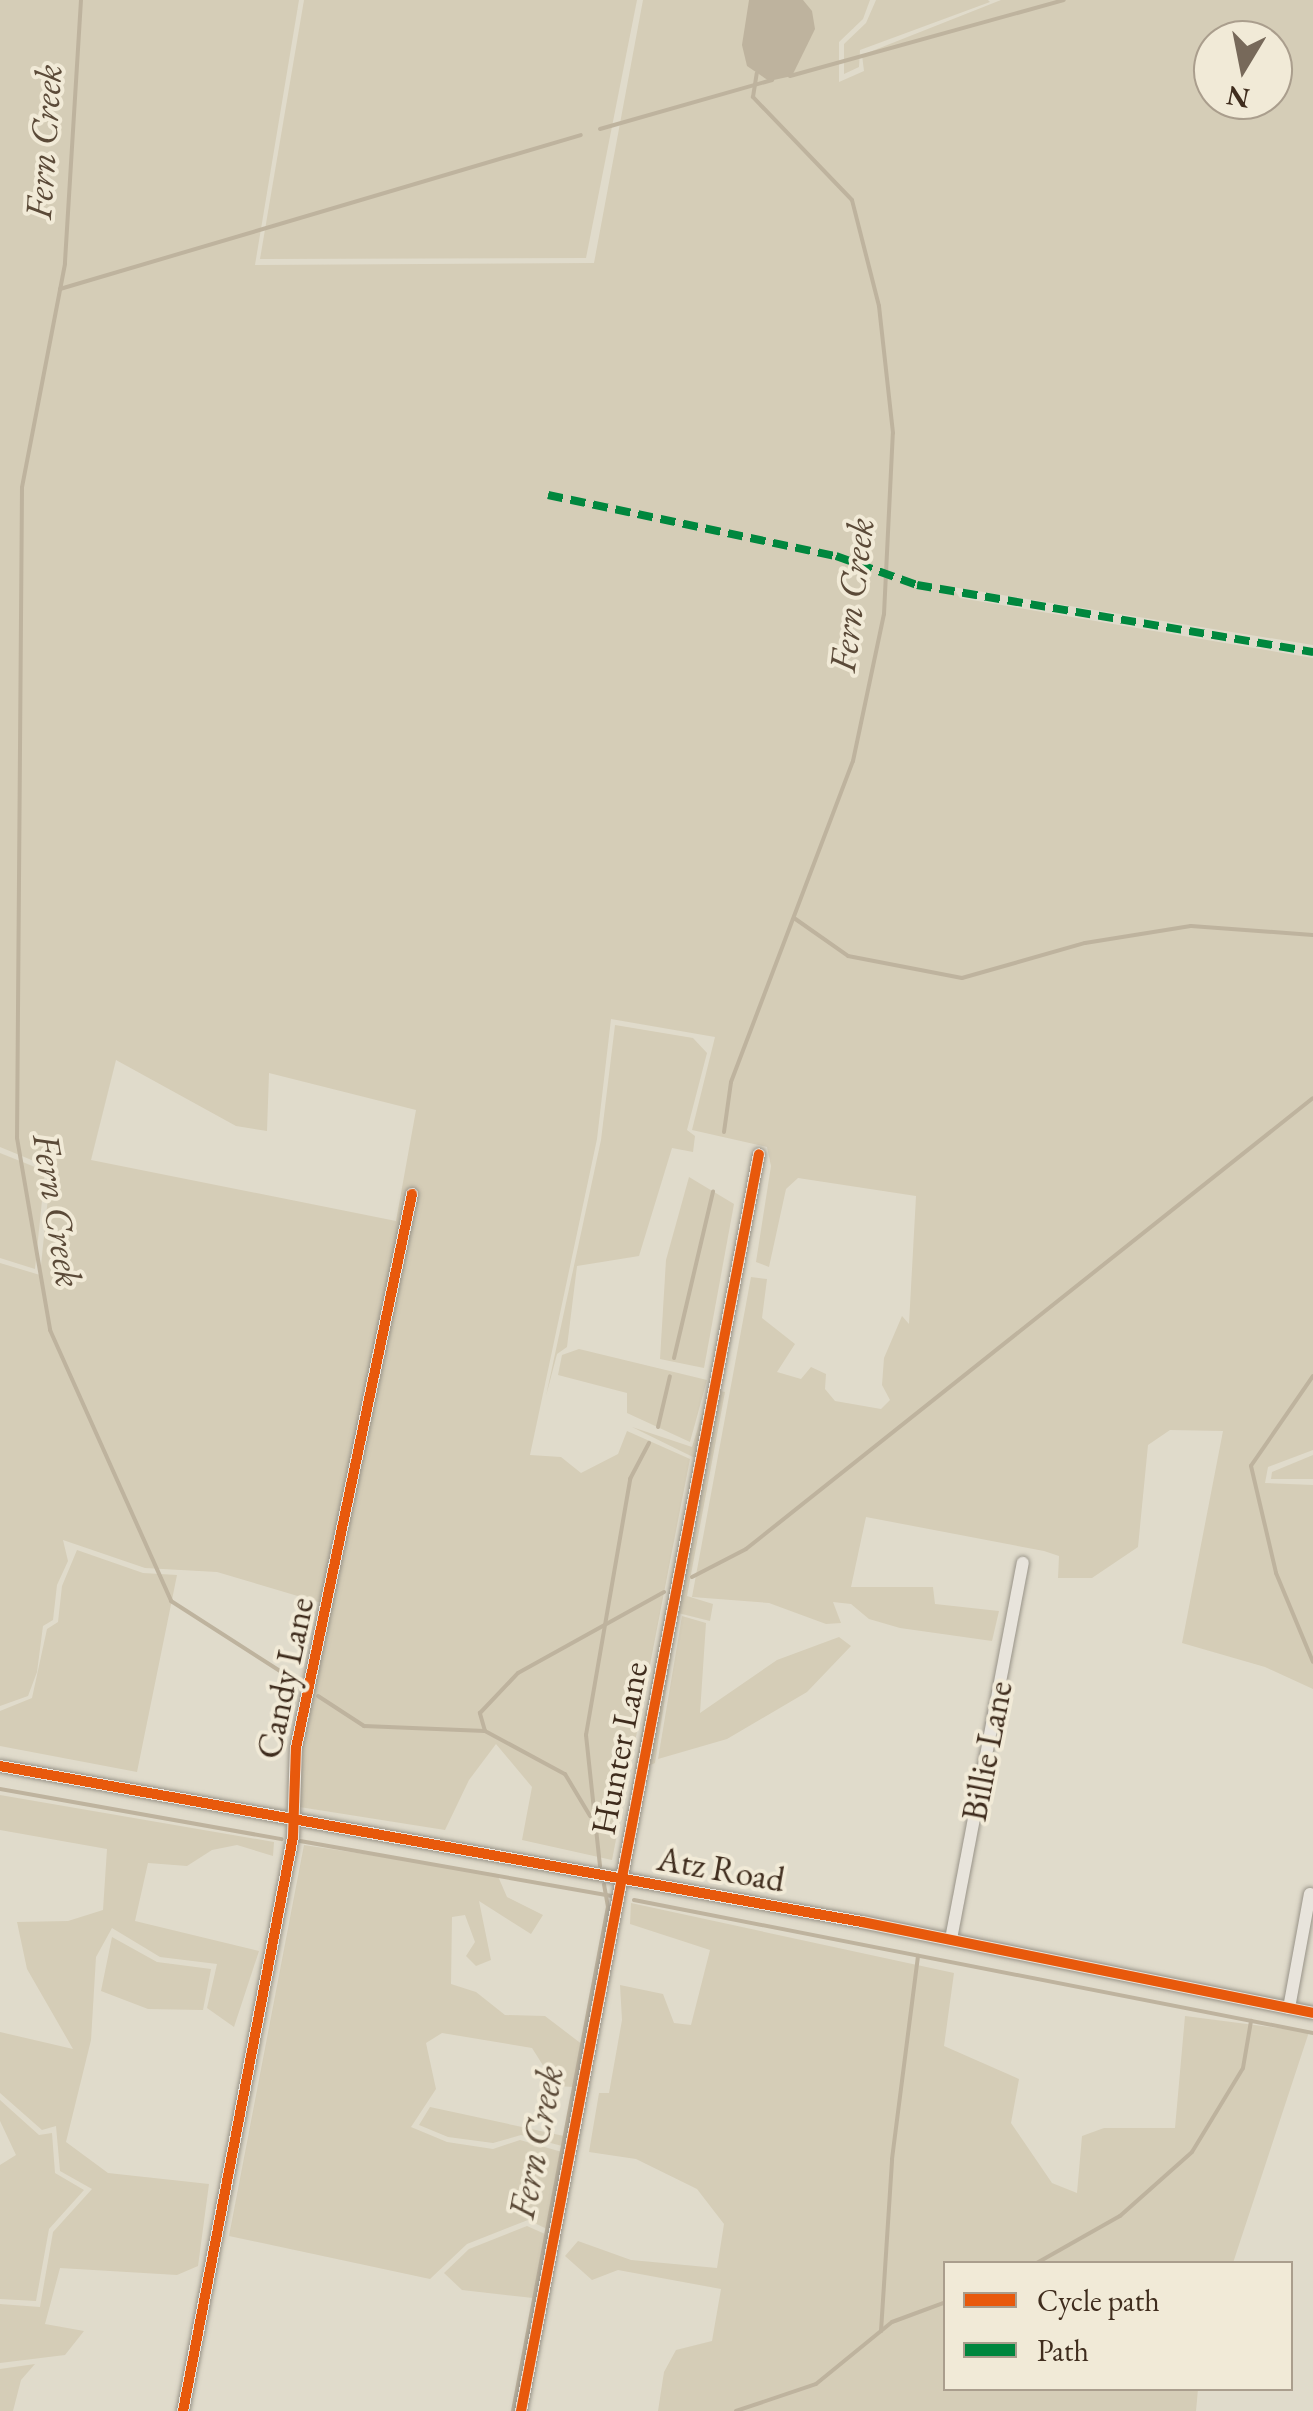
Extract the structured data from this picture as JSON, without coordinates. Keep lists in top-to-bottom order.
{
  "streets": {
    "street": [
      "Candy Lane",
      "Hunter Lane",
      "Billie Lane",
      "Atz Road"
    ]
  },
  "crossings": [
    ["Candy Lane", "Atz Road"],
    ["Hunter Lane", "Atz Road"],
    ["Billie Lane", "Atz Road"]
  ],
  "water": ["Fern Creek"],
  "legend": ["Cycle path", "Path"],
  "north": "bottom"
}
